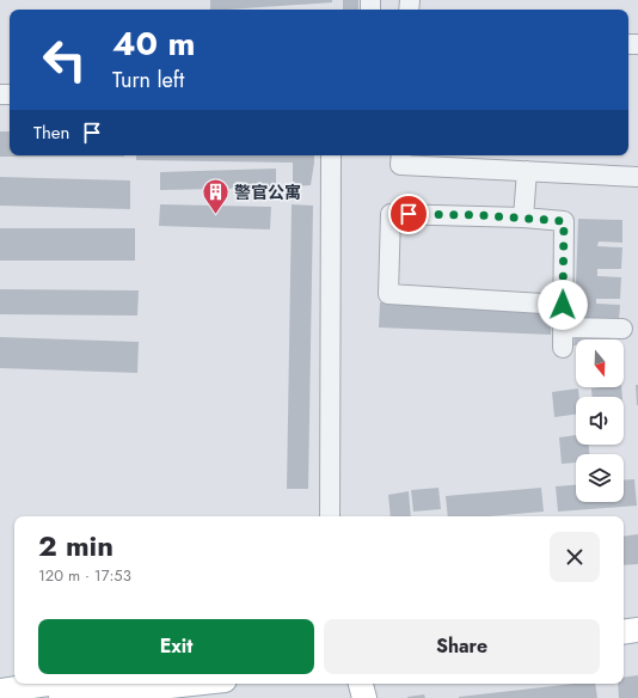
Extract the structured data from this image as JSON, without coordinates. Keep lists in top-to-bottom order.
{
  "places": {
    "building": ["警官公寓"]
  },
  "north": "bottom",
  "page": {
    "turn": ["40 m", "Turn left"],
    "then": "Then",
    "heading": ["2 min", "120 m · 17:53"],
    "buttons": ["Exit", "Share"]
  }
}
